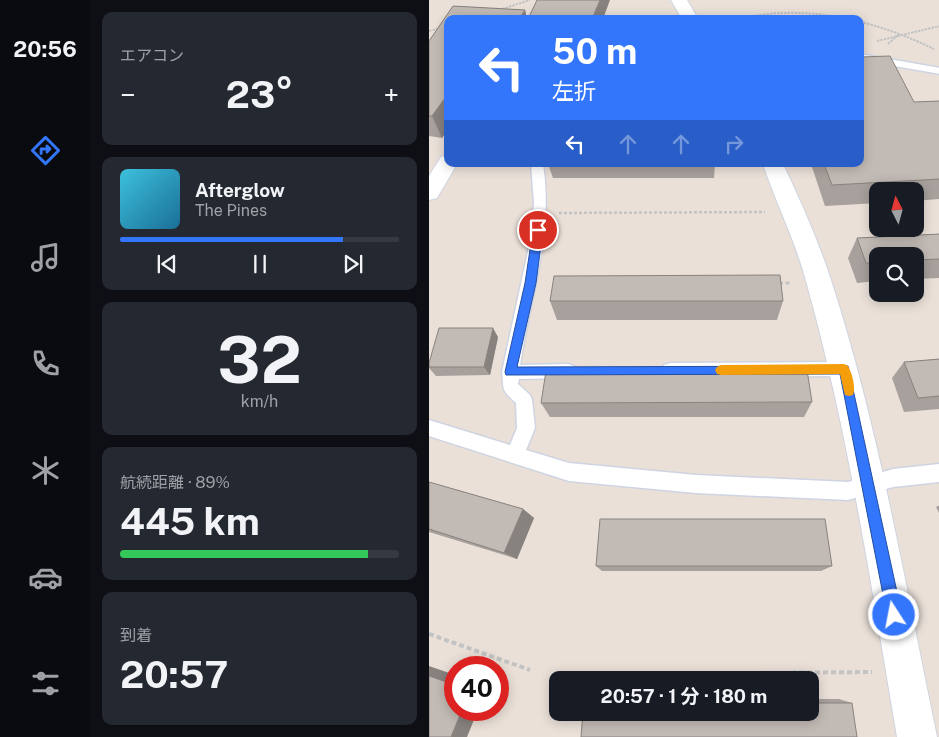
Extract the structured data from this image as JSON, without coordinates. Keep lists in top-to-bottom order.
{
  "north": "top",
  "page": {
    "tabs": "20:56",
    "tile": [
      "エアコン",
      ["32", "km/h"],
      ["航続距離 · 89%", "445 km"],
      ["到着", "20:57"]
    ],
    "turn": ["50 m", "左折"],
    "heat": ["−", "23°", "+"],
    "song": ["Afterglow", "The Pines"],
    "limit": "40",
    "trip": "20:57 · 1 分 · 180 m"
  }
}
